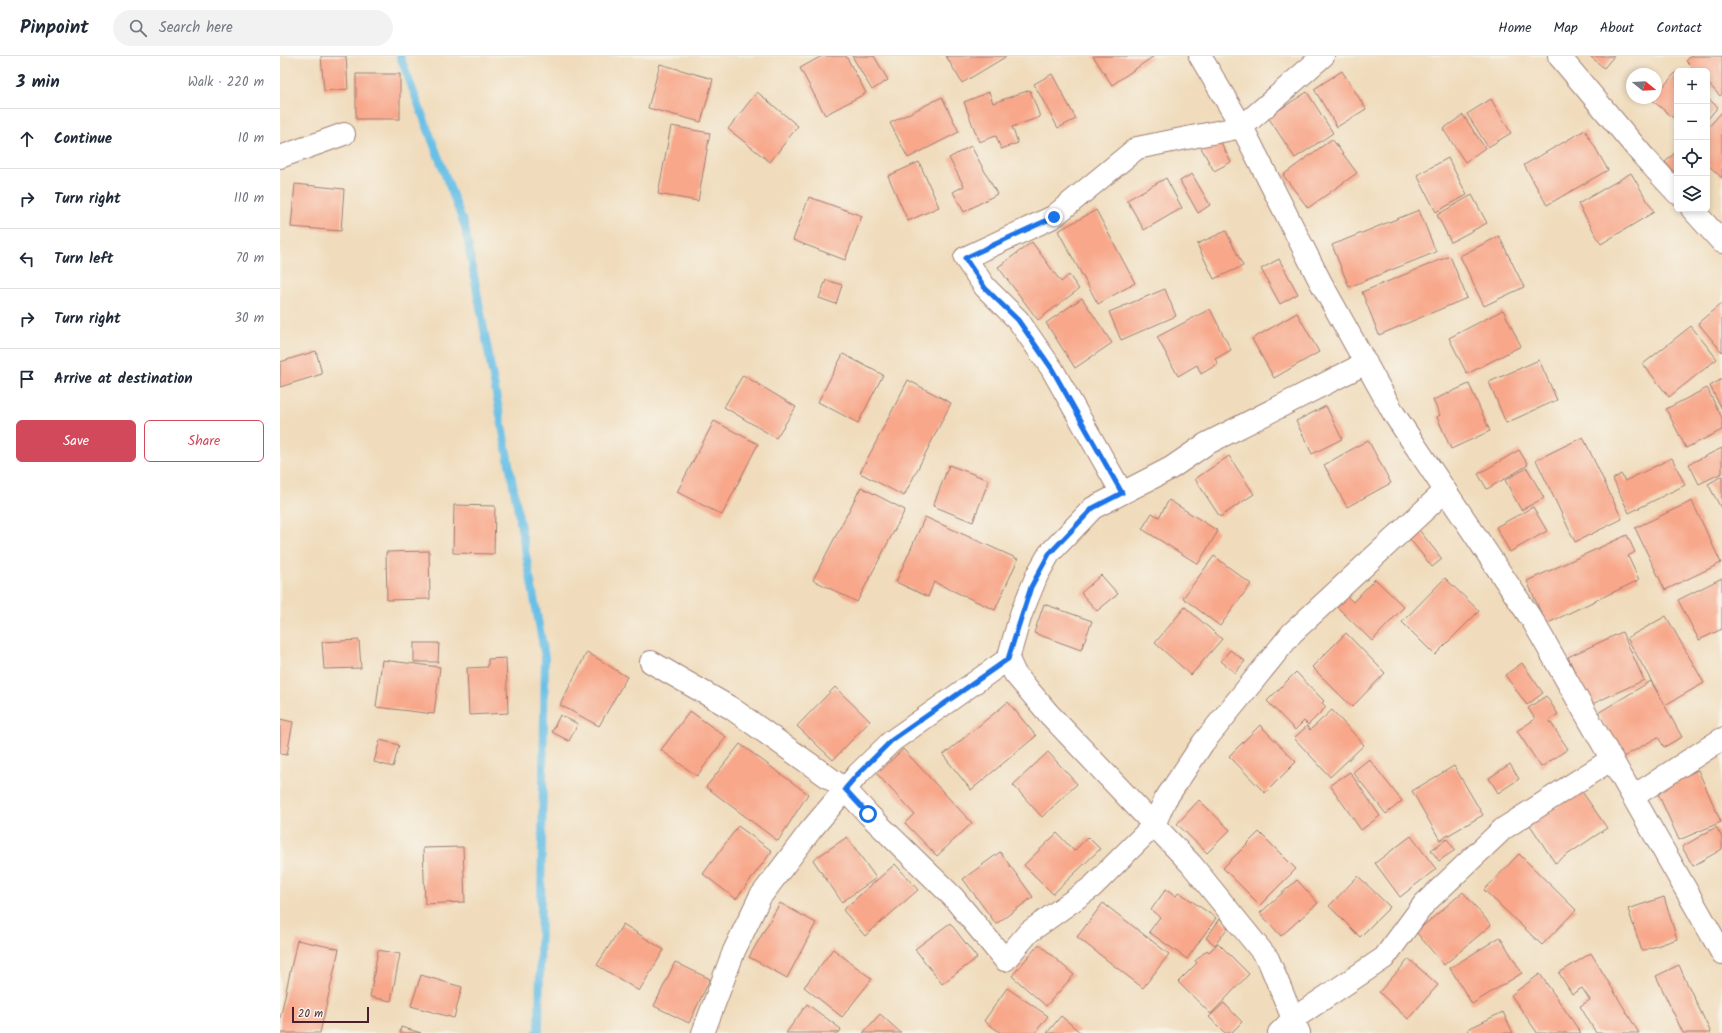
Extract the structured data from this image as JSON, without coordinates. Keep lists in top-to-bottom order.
{
  "scale_bar": "20 m",
  "north": "right",
  "page": {
    "header": "Pinpoint",
    "search": "Search here",
    "nav": [
      "Home",
      "Map",
      "About",
      "Contact"
    ],
    "heading": ["3 min", "Walk · 220 m"],
    "map_buttons": ["+", "−"],
    "list": [
      ["Continue", "10 m"],
      ["Turn right", "110 m"],
      ["Turn left", "70 m"],
      ["Turn right", "30 m"],
      "Arrive at destination"
    ],
    "buttons": ["Save", "Share"],
    "scale": "20 m"
  }
}
